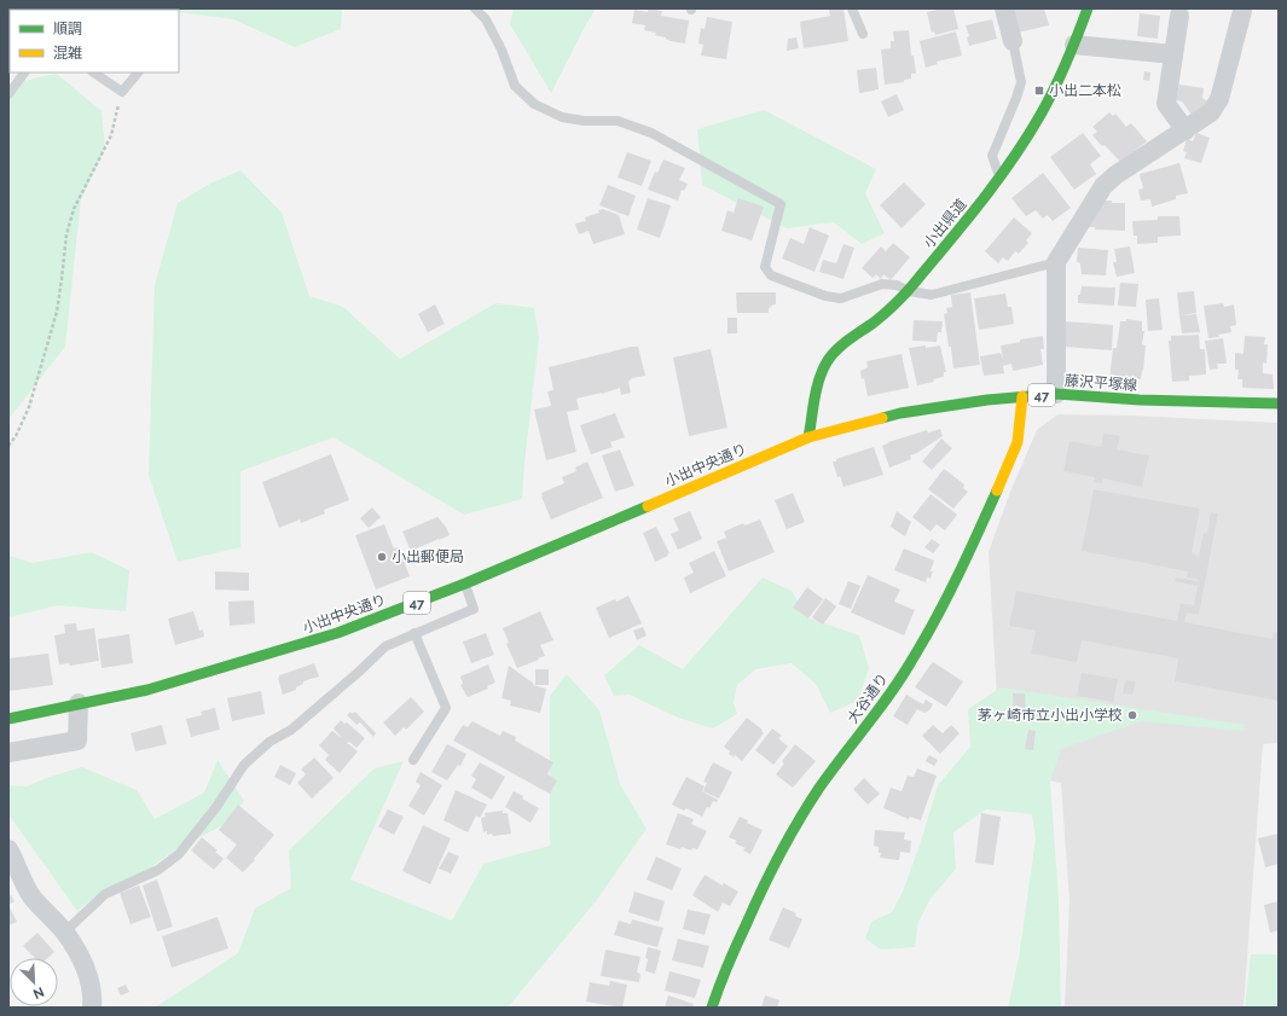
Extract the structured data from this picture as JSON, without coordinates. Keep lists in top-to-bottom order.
{
  "streets": {
    "main road": [
      "小出県道",
      "藤沢平塚線",
      "47",
      "小出中央通り",
      "大谷通り"
    ]
  },
  "crossings": [
    ["小出県道", "藤沢平塚線"],
    ["小出県道", "小出中央通り"],
    ["藤沢平塚線", "小出中央通り"],
    ["藤沢平塚線", "大谷通り"]
  ],
  "places": {
    "transit": ["小出二本松"],
    "other": ["小出郵便局", "茅ヶ崎市立小出小学校"]
  },
  "legend": ["順調", "混雑"],
  "north": "bottom right"
}
